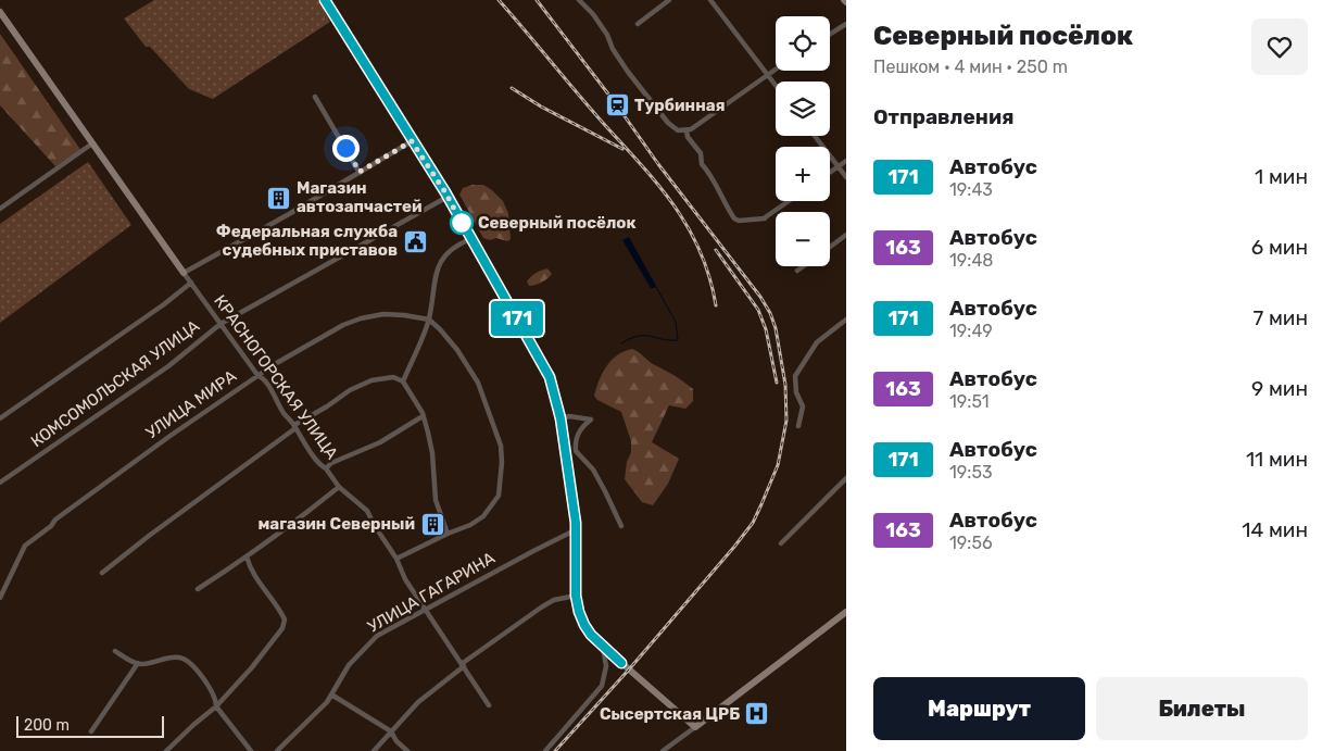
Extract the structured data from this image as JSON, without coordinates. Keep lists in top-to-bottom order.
{
  "streets": {
    "street": [
      "КРАСНОГОРСКАЯ УЛИЦА",
      "КОМСОМОЛЬСКАЯ УЛИЦА",
      "УЛИЦА МИРА",
      "УЛИЦА ГАГАРИНА"
    ]
  },
  "crossings": [
    ["КРАСНОГОРСКАЯ УЛИЦА", "КОМСОМОЛЬСКАЯ УЛИЦА"],
    ["КРАСНОГОРСКАЯ УЛИЦА", "УЛИЦА МИРА"],
    ["КРАСНОГОРСКАЯ УЛИЦА", "УЛИЦА ГАГАРИНА"]
  ],
  "places": {
    "station": ["Турбинная"],
    "building": ["Магазин автозапчастей", "магазин Северный"],
    "other": ["Северный посёлок"],
    "public building": ["Федеральная служба судебных приставов"],
    "hospital": ["Сысертская ЦРБ"]
  },
  "lines": ["bus line 171"],
  "scale_bar": "200 m",
  "page": {
    "on_map": "171",
    "heading": [
      ["Северный посёлок", "Пешком · 4 мин · 250 m"],
      "Отправления"
    ],
    "map_buttons": ["+", "−"],
    "list": [
      {
        "mark": "171",
        "name": "Автобус",
        "note": "19:43",
        "value": "1 мин"
      },
      {
        "mark": "163",
        "name": "Автобус",
        "note": "19:48",
        "value": "6 мин"
      },
      {
        "mark": "171",
        "name": "Автобус",
        "note": "19:49",
        "value": "7 мин"
      },
      {
        "mark": "163",
        "name": "Автобус",
        "note": "19:51",
        "value": "9 мин"
      },
      {
        "mark": "171",
        "name": "Автобус",
        "note": "19:53",
        "value": "11 мин"
      },
      {
        "mark": "163",
        "name": "Автобус",
        "note": "19:56",
        "value": "14 мин"
      }
    ],
    "buttons": ["Маршрут", "Билеты"],
    "scale": "200 m"
  }
}
